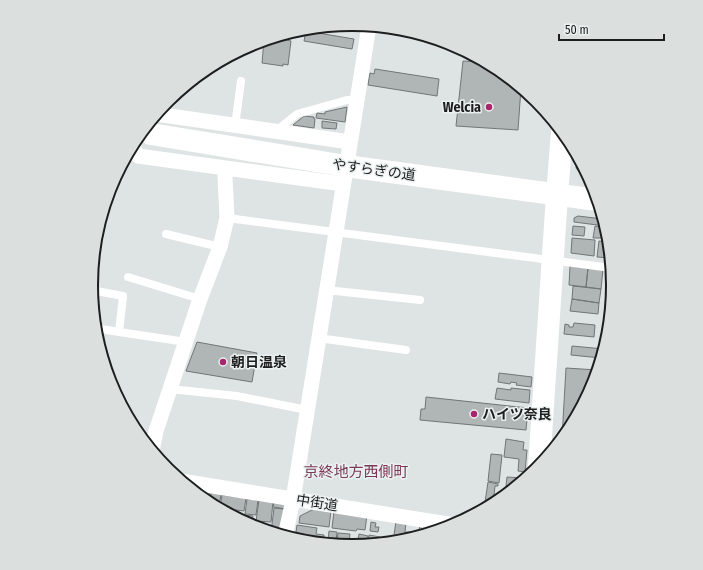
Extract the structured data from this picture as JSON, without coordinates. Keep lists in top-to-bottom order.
{
  "streets": {
    "street": ["やすらぎの道", "中街道"]
  },
  "districts": ["京終地方西側町"],
  "places": ["Welcia", "朝日温泉", "ハイツ奈良"],
  "scale_bar": "50 m"
}
